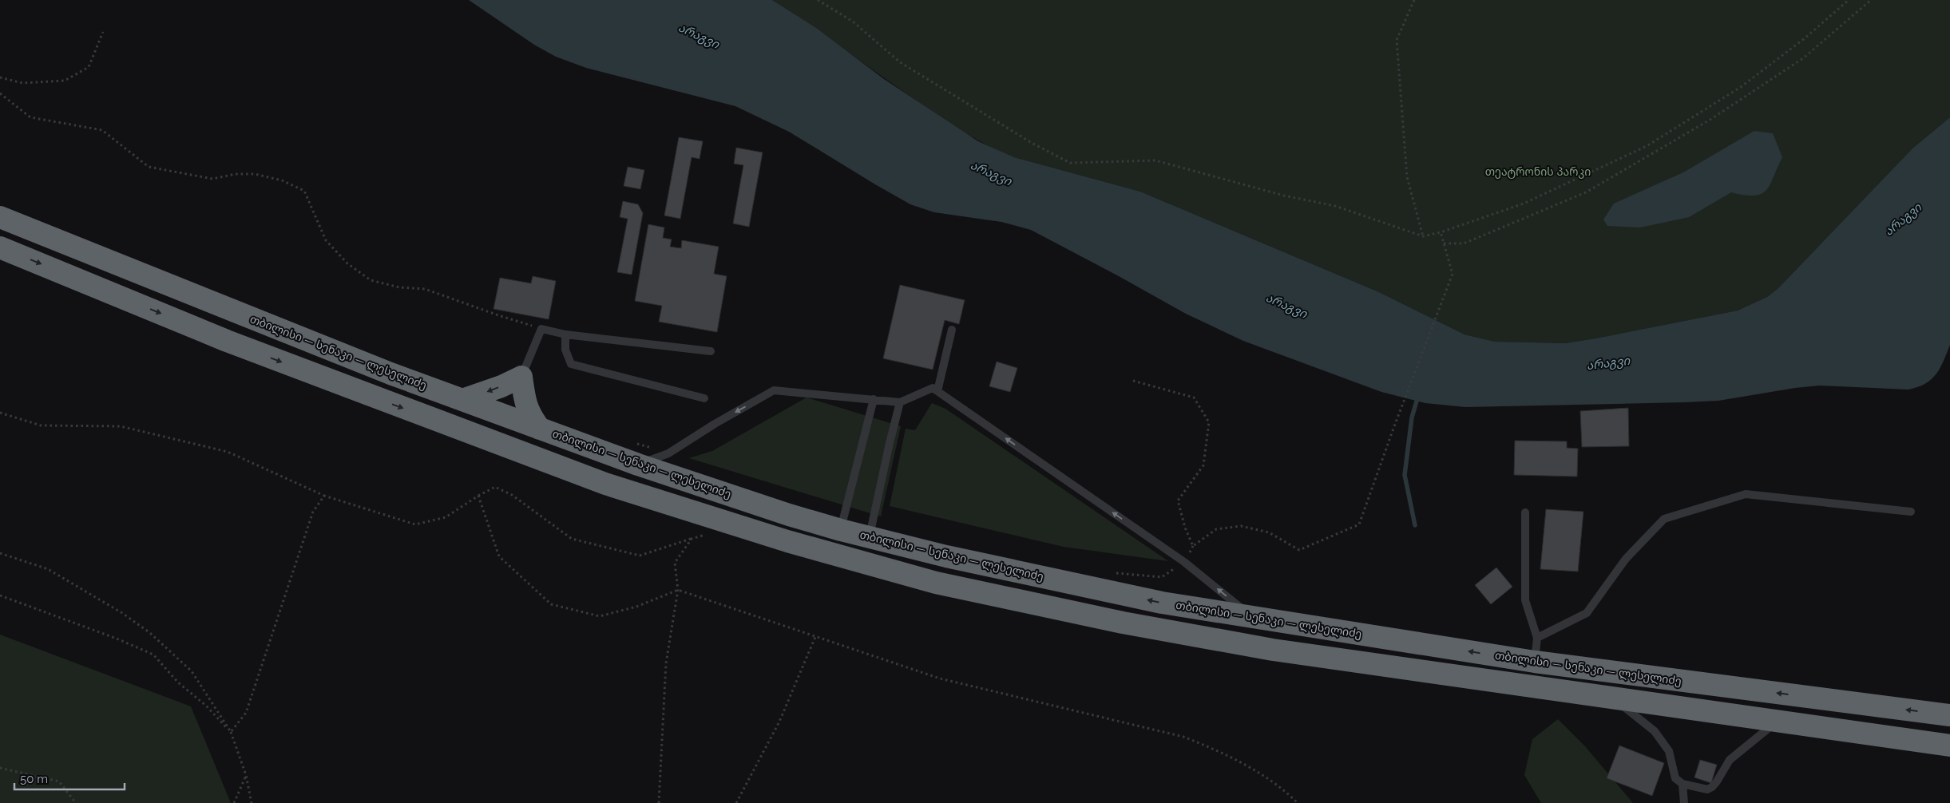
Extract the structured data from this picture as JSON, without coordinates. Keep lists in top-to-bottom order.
{
  "streets": {
    "highway": ["თბილისი — სენაკი — ლესელიძე"]
  },
  "water": ["არაგვი"],
  "parks": ["თეატრონის პარკი"],
  "scale_bar": "50 m"
}
